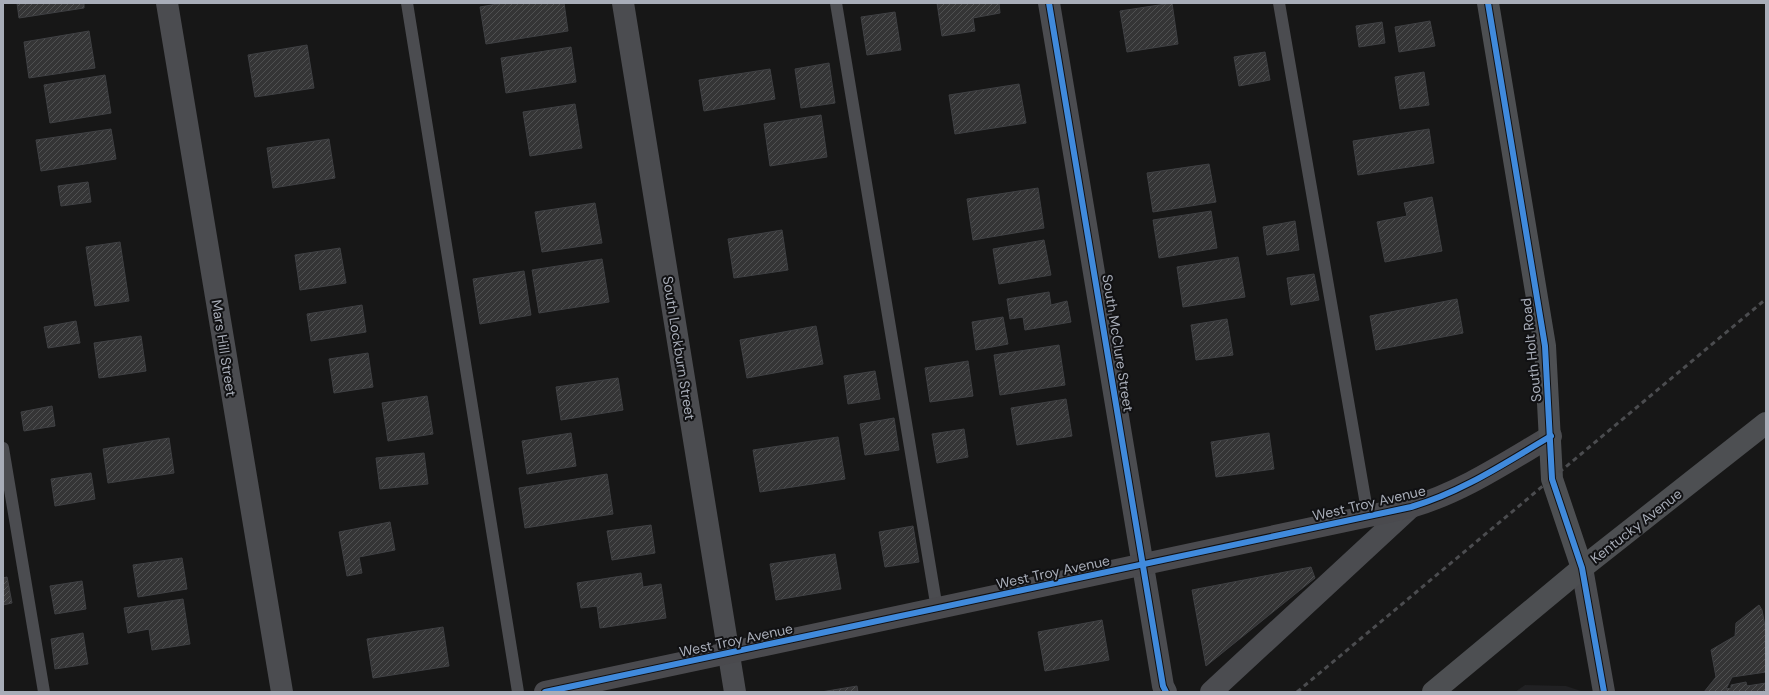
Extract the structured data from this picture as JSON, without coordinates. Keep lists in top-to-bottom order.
{
  "streets": {
    "main road": ["South Holt Road", "Kentucky Avenue"],
    "street": [
      "South McClure Street",
      "Mars Hill Street",
      "South Lockburn Street",
      "West Troy Avenue"
    ]
  },
  "crossings": [
    ["South McClure Street", "West Troy Avenue"],
    ["South Lockburn Street", "West Troy Avenue"],
    ["South Holt Road", "West Troy Avenue"],
    ["South Holt Road", "Kentucky Avenue"]
  ]
}
